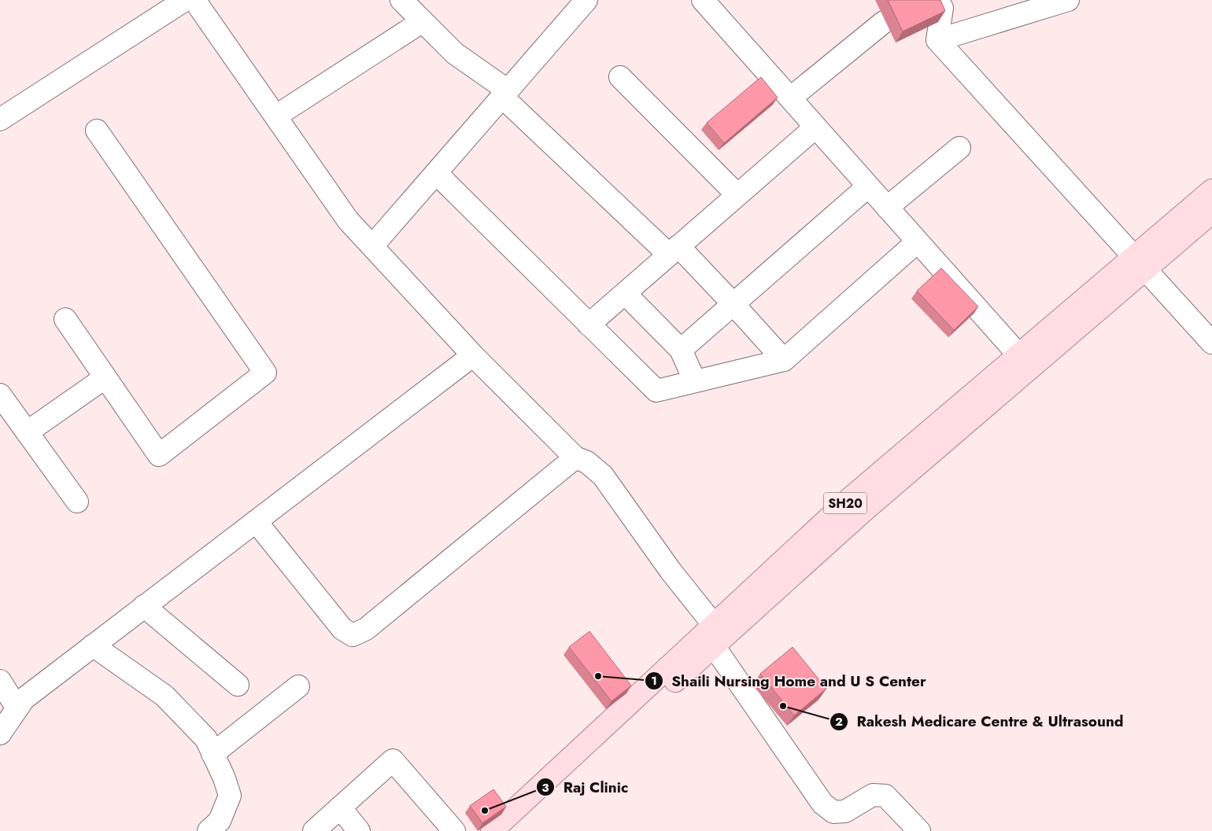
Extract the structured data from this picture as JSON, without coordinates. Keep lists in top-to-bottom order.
{
  "streets": {
    "main road": ["SH20"]
  },
  "places": ["Shaili Nursing Home and U S Center", "Rakesh Medicare Centre & Ultrasound", "Raj Clinic"]
}
